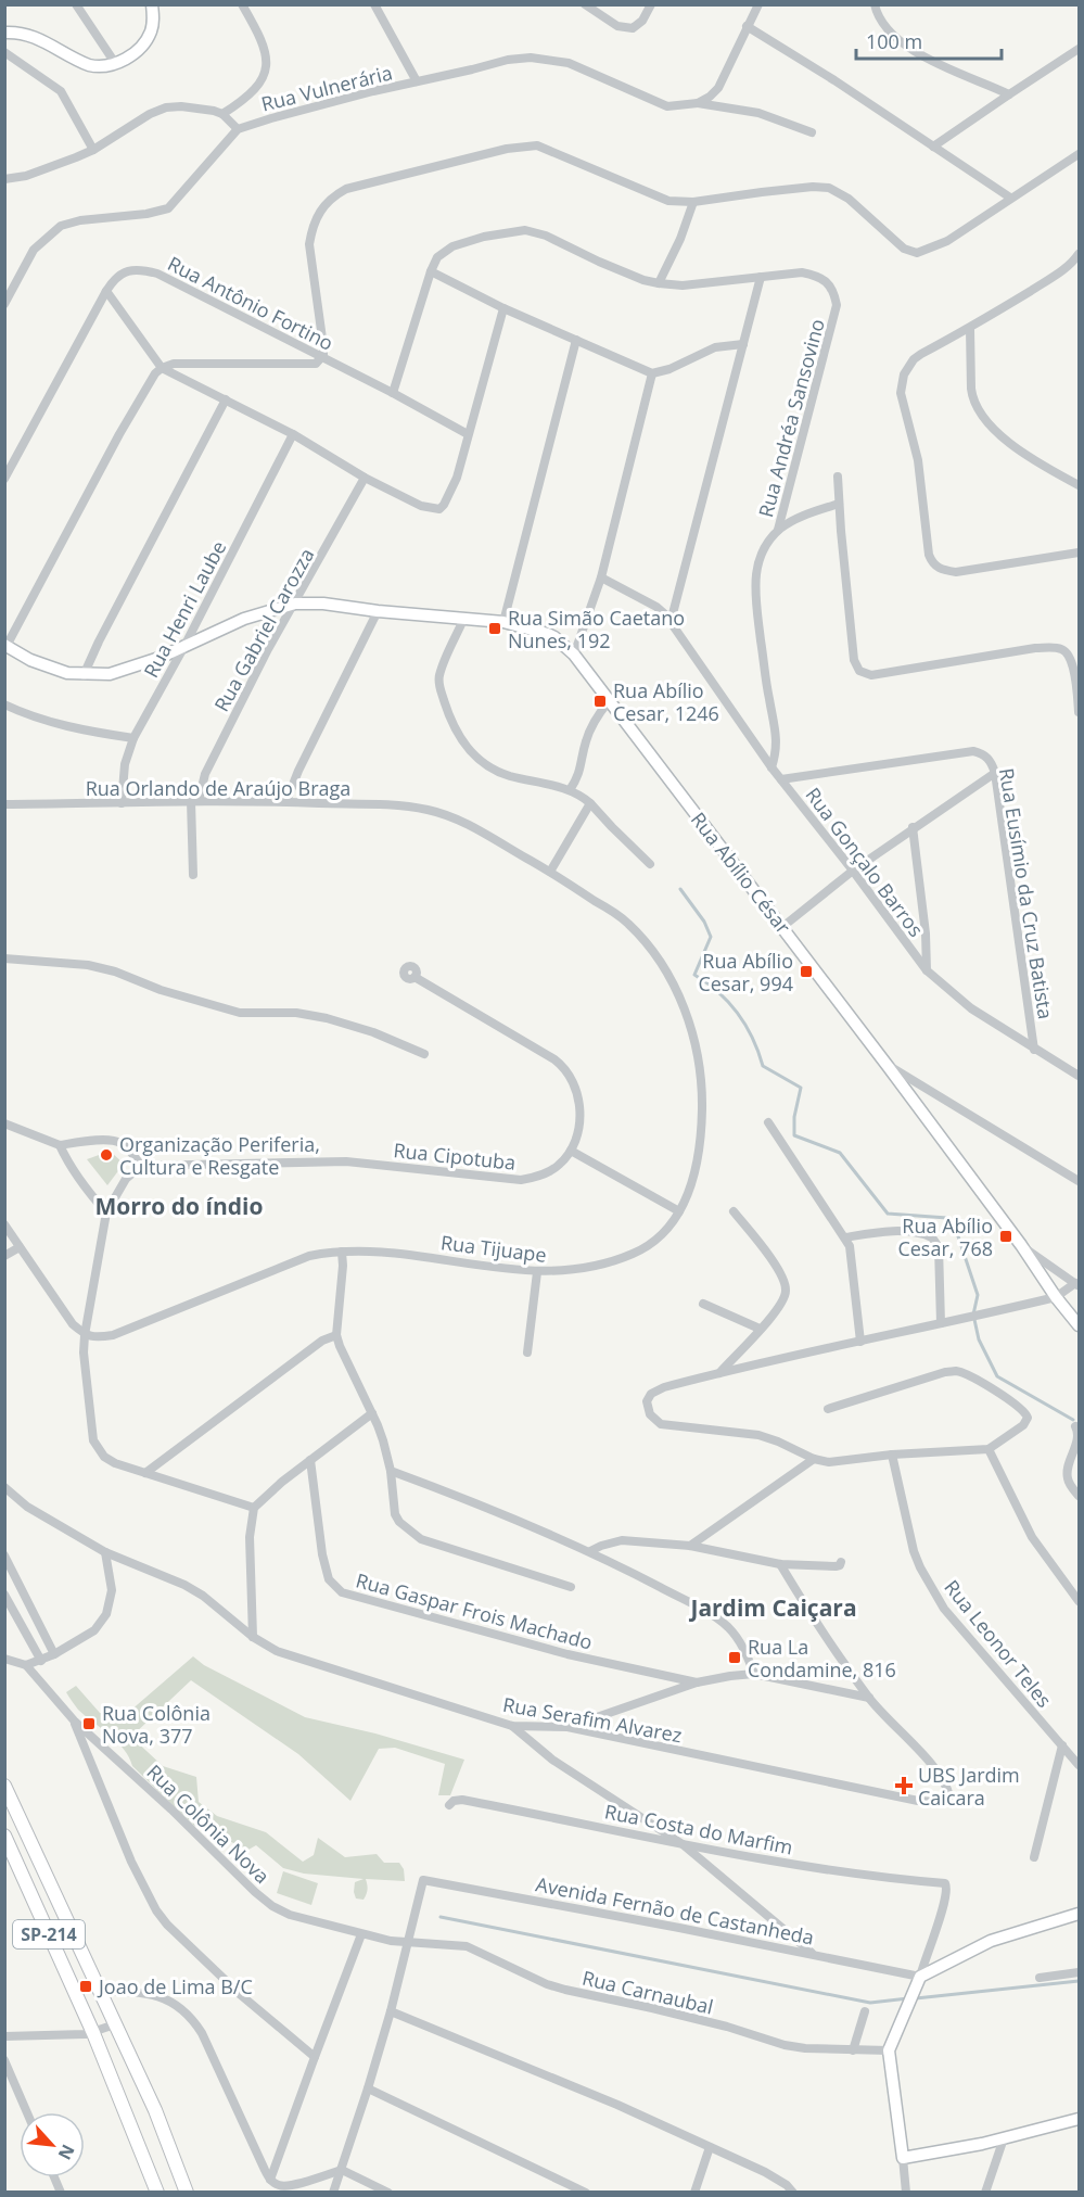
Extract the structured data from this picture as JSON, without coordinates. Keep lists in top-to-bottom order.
{
  "streets": {
    "main road": ["Rua Abílio César", "SP-214"],
    "street": [
      "Rua Vulnerária",
      "Rua Antônio Fortino",
      "Rua Andréa Sansovino",
      "Rua Henri Laube",
      "Rua Gabriel Carozza",
      "Rua Orlando de Araújo Braga",
      "Rua Gonçalo Barros",
      "Rua Eusímio da Cruz Batista",
      "Rua Cipotuba",
      "Rua Tijuape",
      "Rua Gaspar Frois Machado",
      "Rua Leonor Teles",
      "Rua Serafim Alvarez",
      "Rua Colônia Nova",
      "Rua Costa do Marfim",
      "Avenida Fernão de Castanheda",
      "Rua Carnaubal"
    ]
  },
  "crossings": [
    ["Rua Antônio Fortino", "Rua Andréa Sansovino"],
    ["Rua Henri Laube", "Rua Orlando de Araújo Braga"],
    ["Rua Henri Laube", "Rua Abílio César"],
    ["Rua Gabriel Carozza", "Rua Orlando de Araújo Braga"],
    ["Rua Gabriel Carozza", "Rua Abílio César"],
    ["Rua Orlando de Araújo Braga", "Rua Tijuape"],
    ["Rua Gonçalo Barros", "Rua Eusímio da Cruz Batista"],
    ["Rua Colônia Nova", "Avenida Fernão de Castanheda"],
    ["Rua Colônia Nova", "Rua Carnaubal"],
    ["Rua Costa do Marfim", "Avenida Fernão de Castanheda"],
    ["Avenida Fernão de Castanheda", "Rua Carnaubal"]
  ],
  "districts": ["Morro do índio", "Jardim Caiçara"],
  "places": {
    "transit": [
      "Rua Simão Caetano Nunes, 192",
      "Rua Abílio Cesar, 1246",
      "Rua Abílio Cesar, 994",
      "Rua Abílio Cesar, 768",
      "Rua La Condamine, 816",
      "Rua Colônia Nova, 377",
      "Joao de Lima B/C"
    ],
    "other": ["Organização Periferia, Cultura e Resgate"],
    "health": ["UBS Jardim Caicara"]
  },
  "scale_bar": "100 m",
  "north": "bottom right"
}
